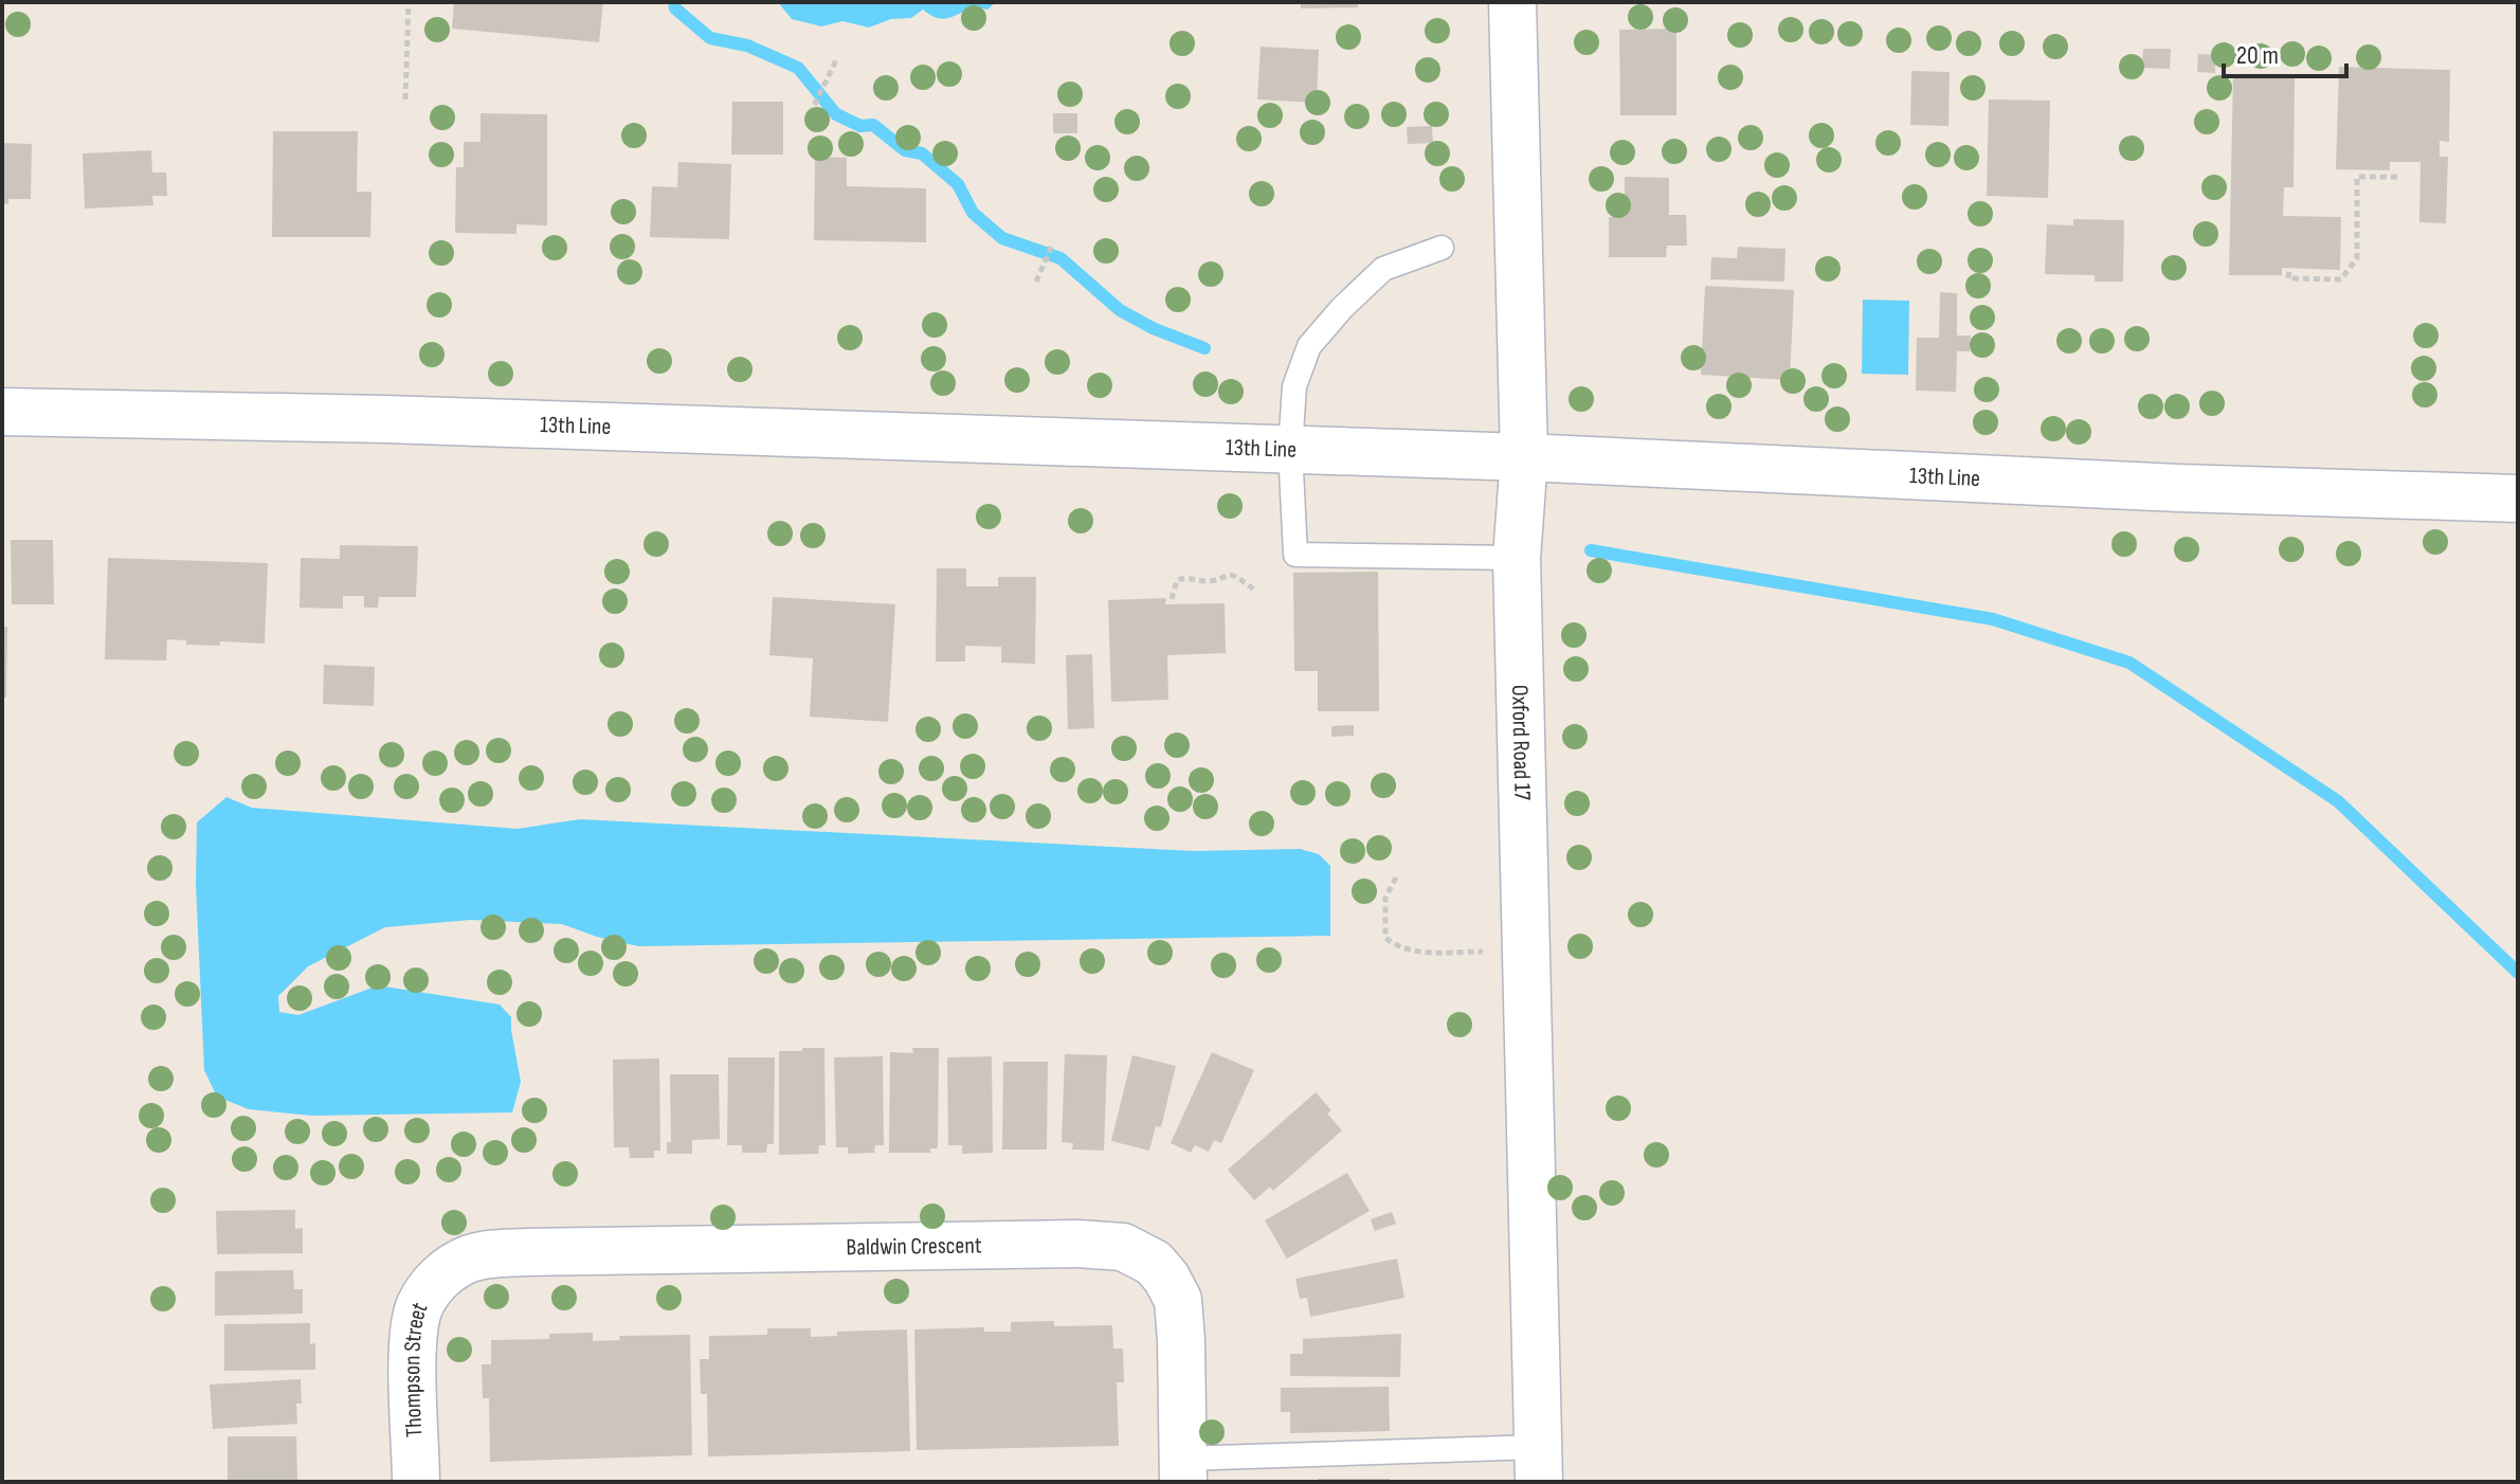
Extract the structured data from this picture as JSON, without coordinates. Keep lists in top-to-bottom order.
{
  "streets": {
    "main road": [
      "13th Line",
      "Oxford Road 17",
      "Baldwin Crescent",
      "Thompson Street"
    ]
  },
  "crossings": [
    ["13th Line", "Oxford Road 17"],
    ["Baldwin Crescent", "Thompson Street"]
  ],
  "scale_bar": "20 m"
}
